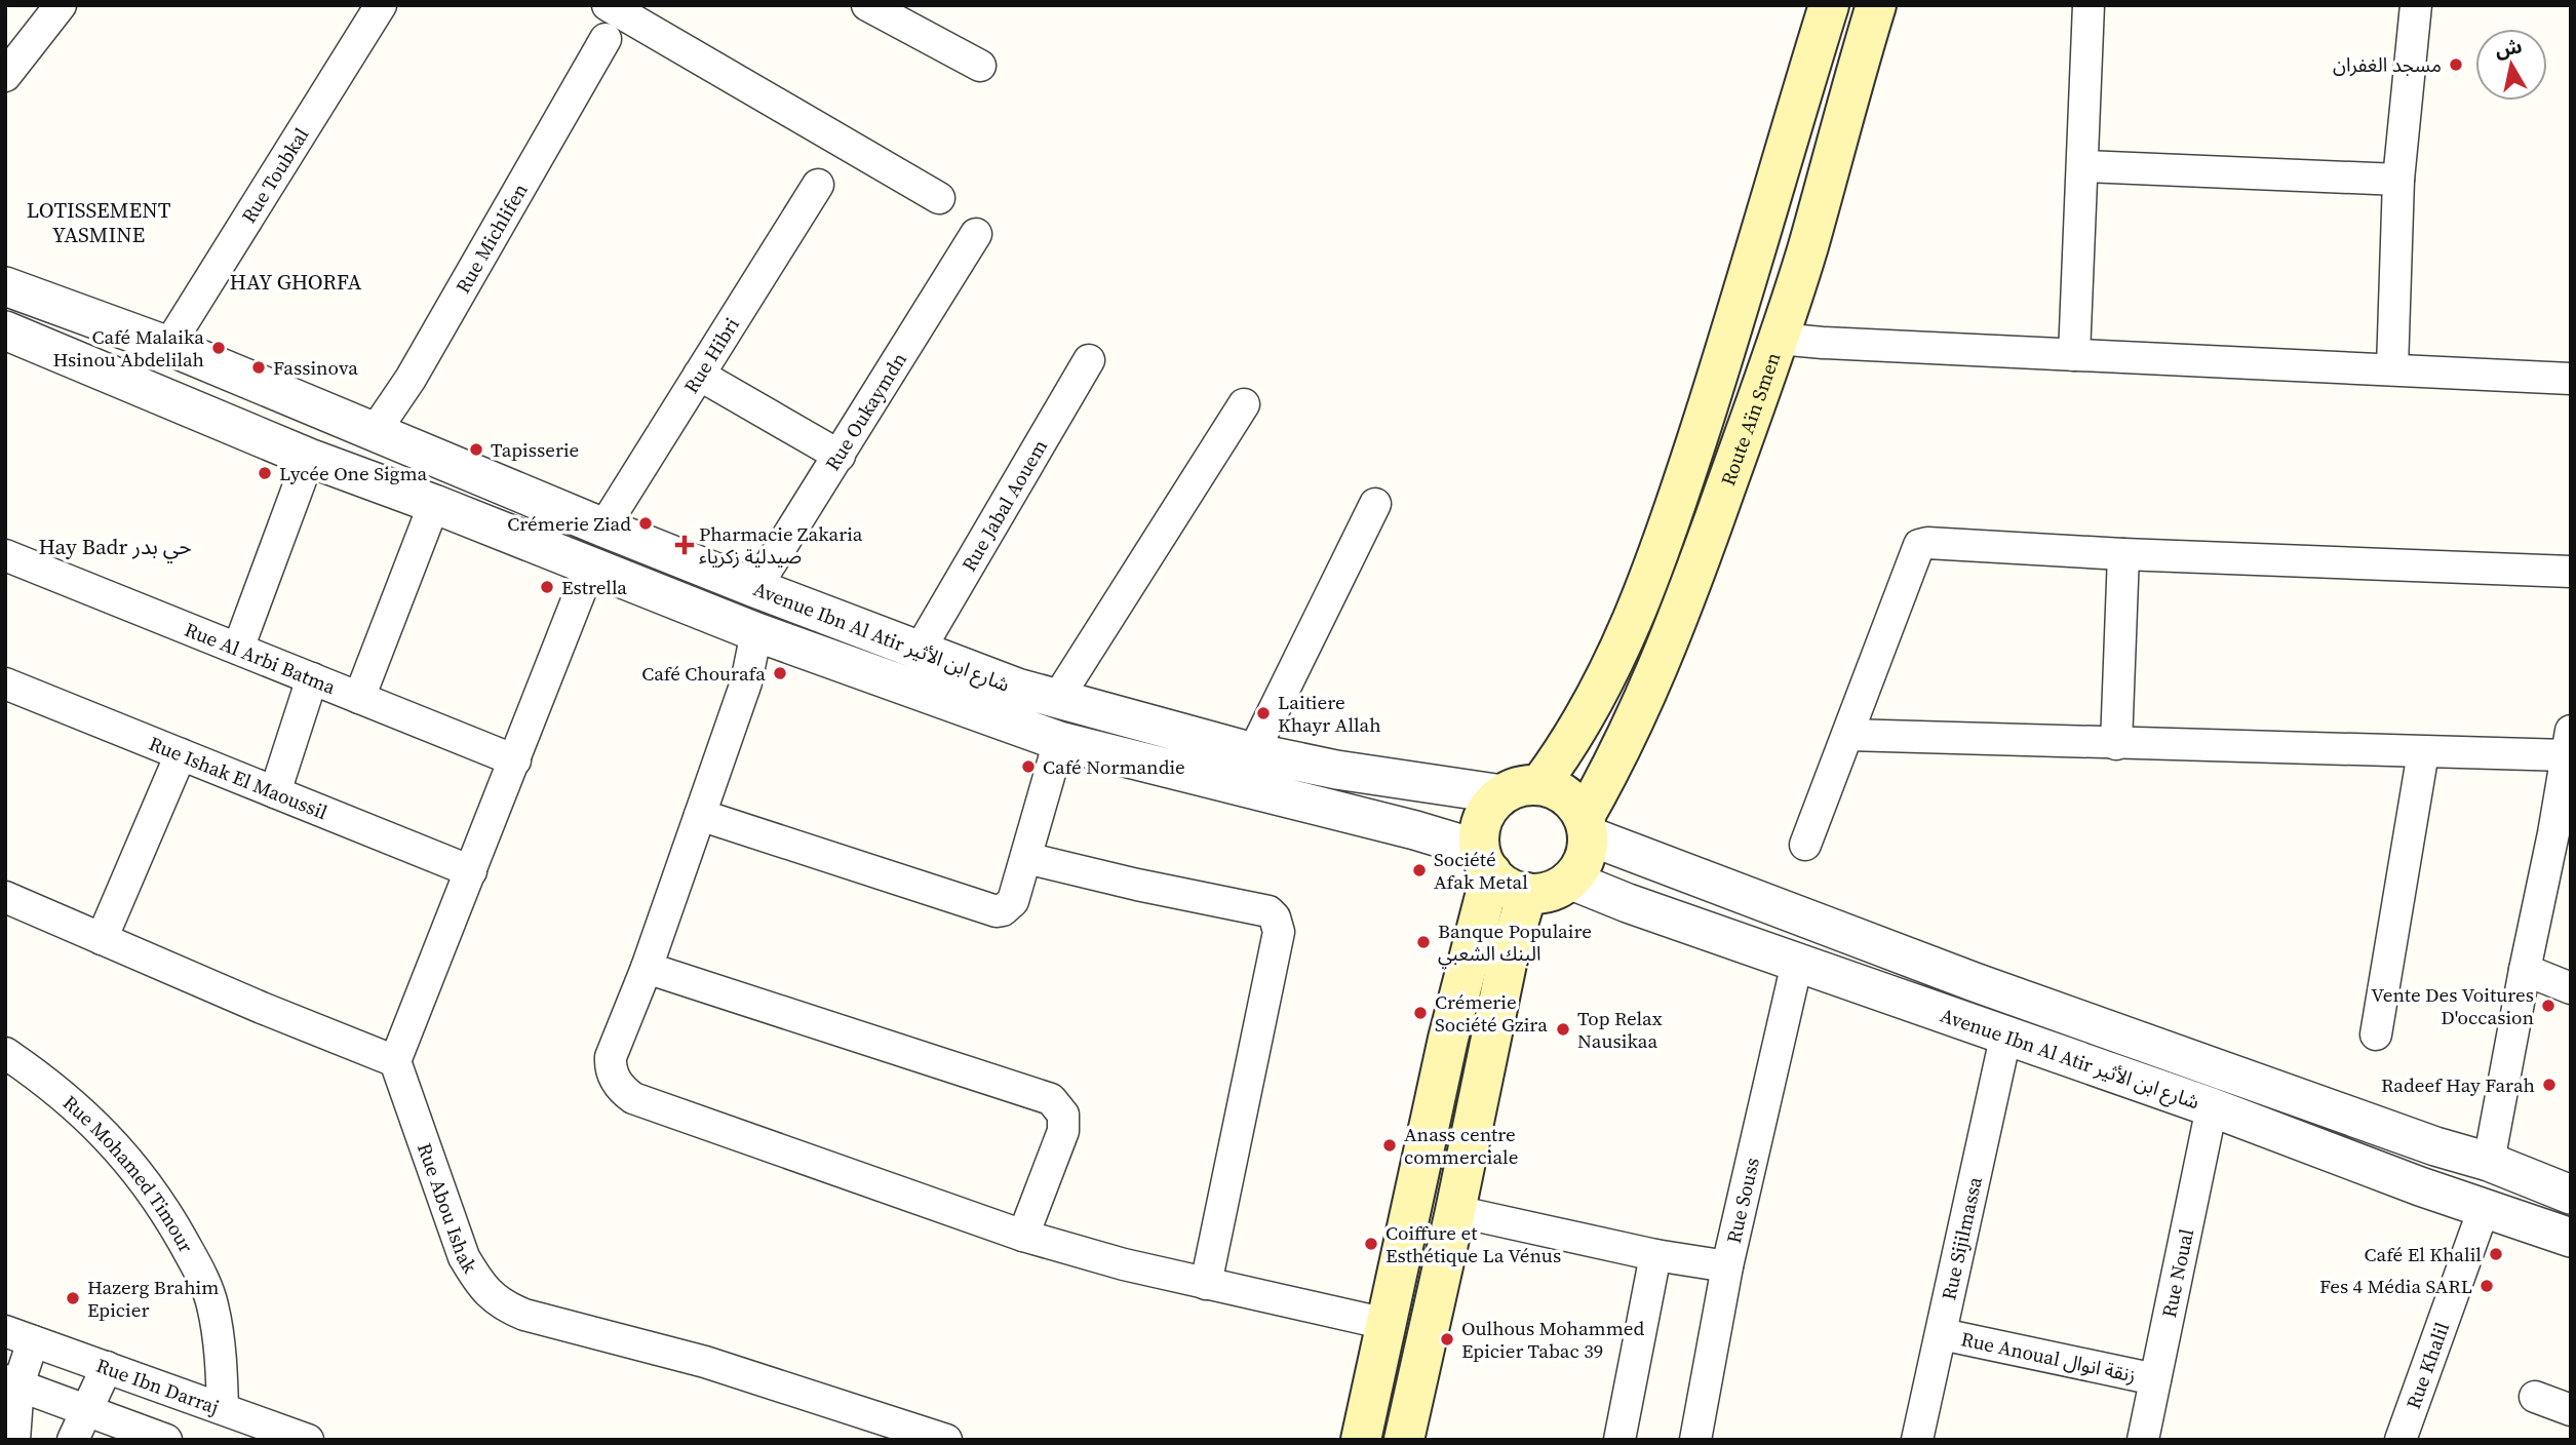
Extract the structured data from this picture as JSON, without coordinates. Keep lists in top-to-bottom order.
{
  "streets": {
    "main road": ["Route Aïn Smen"],
    "street": [
      "Rue Toubkal",
      "Rue Michlifen",
      "Rue Hibri",
      "Rue Oukaymdn",
      "Rue Jabal Aouem",
      "Avenue Ibn Al Atir شارع ابن الأثير",
      "Rue Al Arbi Batma",
      "Rue Ishak El Maoussil",
      "Rue Mohamed Timour",
      "Rue Souss",
      "Rue Abou Ishak",
      "Rue Sijilmassa",
      "Rue Noual",
      "Rue Anoual زنقة انوال",
      "Rue Khalil",
      "Rue Ibn Darraj"
    ]
  },
  "crossings": [
    ["Rue Toubkal", "Avenue Ibn Al Atir شارع ابن الأثير"],
    ["Rue Michlifen", "Avenue Ibn Al Atir شارع ابن الأثير"],
    ["Rue Hibri", "Avenue Ibn Al Atir شارع ابن الأثير"],
    ["Rue Oukaymdn", "Avenue Ibn Al Atir شارع ابن الأثير"],
    ["Route Aïn Smen", "Avenue Ibn Al Atir شارع ابن الأثير"],
    ["Rue Jabal Aouem", "Avenue Ibn Al Atir شارع ابن الأثير"],
    ["Avenue Ibn Al Atir شارع ابن الأثير", "Rue Souss"],
    ["Avenue Ibn Al Atir شارع ابن الأثير", "Rue Sijilmassa"],
    ["Avenue Ibn Al Atir شارع ابن الأثير", "Rue Noual"],
    ["Avenue Ibn Al Atir شارع ابن الأثير", "Rue Khalil"],
    ["Rue Mohamed Timour", "Rue Ibn Darraj"],
    ["Rue Sijilmassa", "Rue Anoual زنقة انوال"],
    ["Rue Noual", "Rue Anoual زنقة انوال"]
  ],
  "districts": ["LOTISSEMENT YASMINE", "HAY GHORFA", "Hay Badr حي بدر"],
  "places": {
    "other": [
      "مسجد الغفران",
      "Café Malaika Hsinou Abdelilah",
      "Fassinova",
      "Tapisserie",
      "Lycée One Sigma",
      "Crémerie Ziad",
      "Estrella",
      "Café Chourafa",
      "Laitiere Khayr Allah",
      "Café Normandie",
      "Société Afak Metal",
      "Banque Populaire البنك الشعبي",
      "Vente Des Voitures D'occasion",
      "Crémerie Société Gzira",
      "Top Relax Nausikaa",
      "Radeef Hay Farah",
      "Anass centre commerciale",
      "Coiffure et Esthétique La Vénus",
      "Café El Khalil",
      "Fes 4 Média SARL",
      "Hazerg Brahim Epicier",
      "Oulhous Mohammed Epicier Tabac 39"
    ],
    "health": ["Pharmacie Zakaria صيدلية زكرياء"]
  },
  "north": "top"
}
